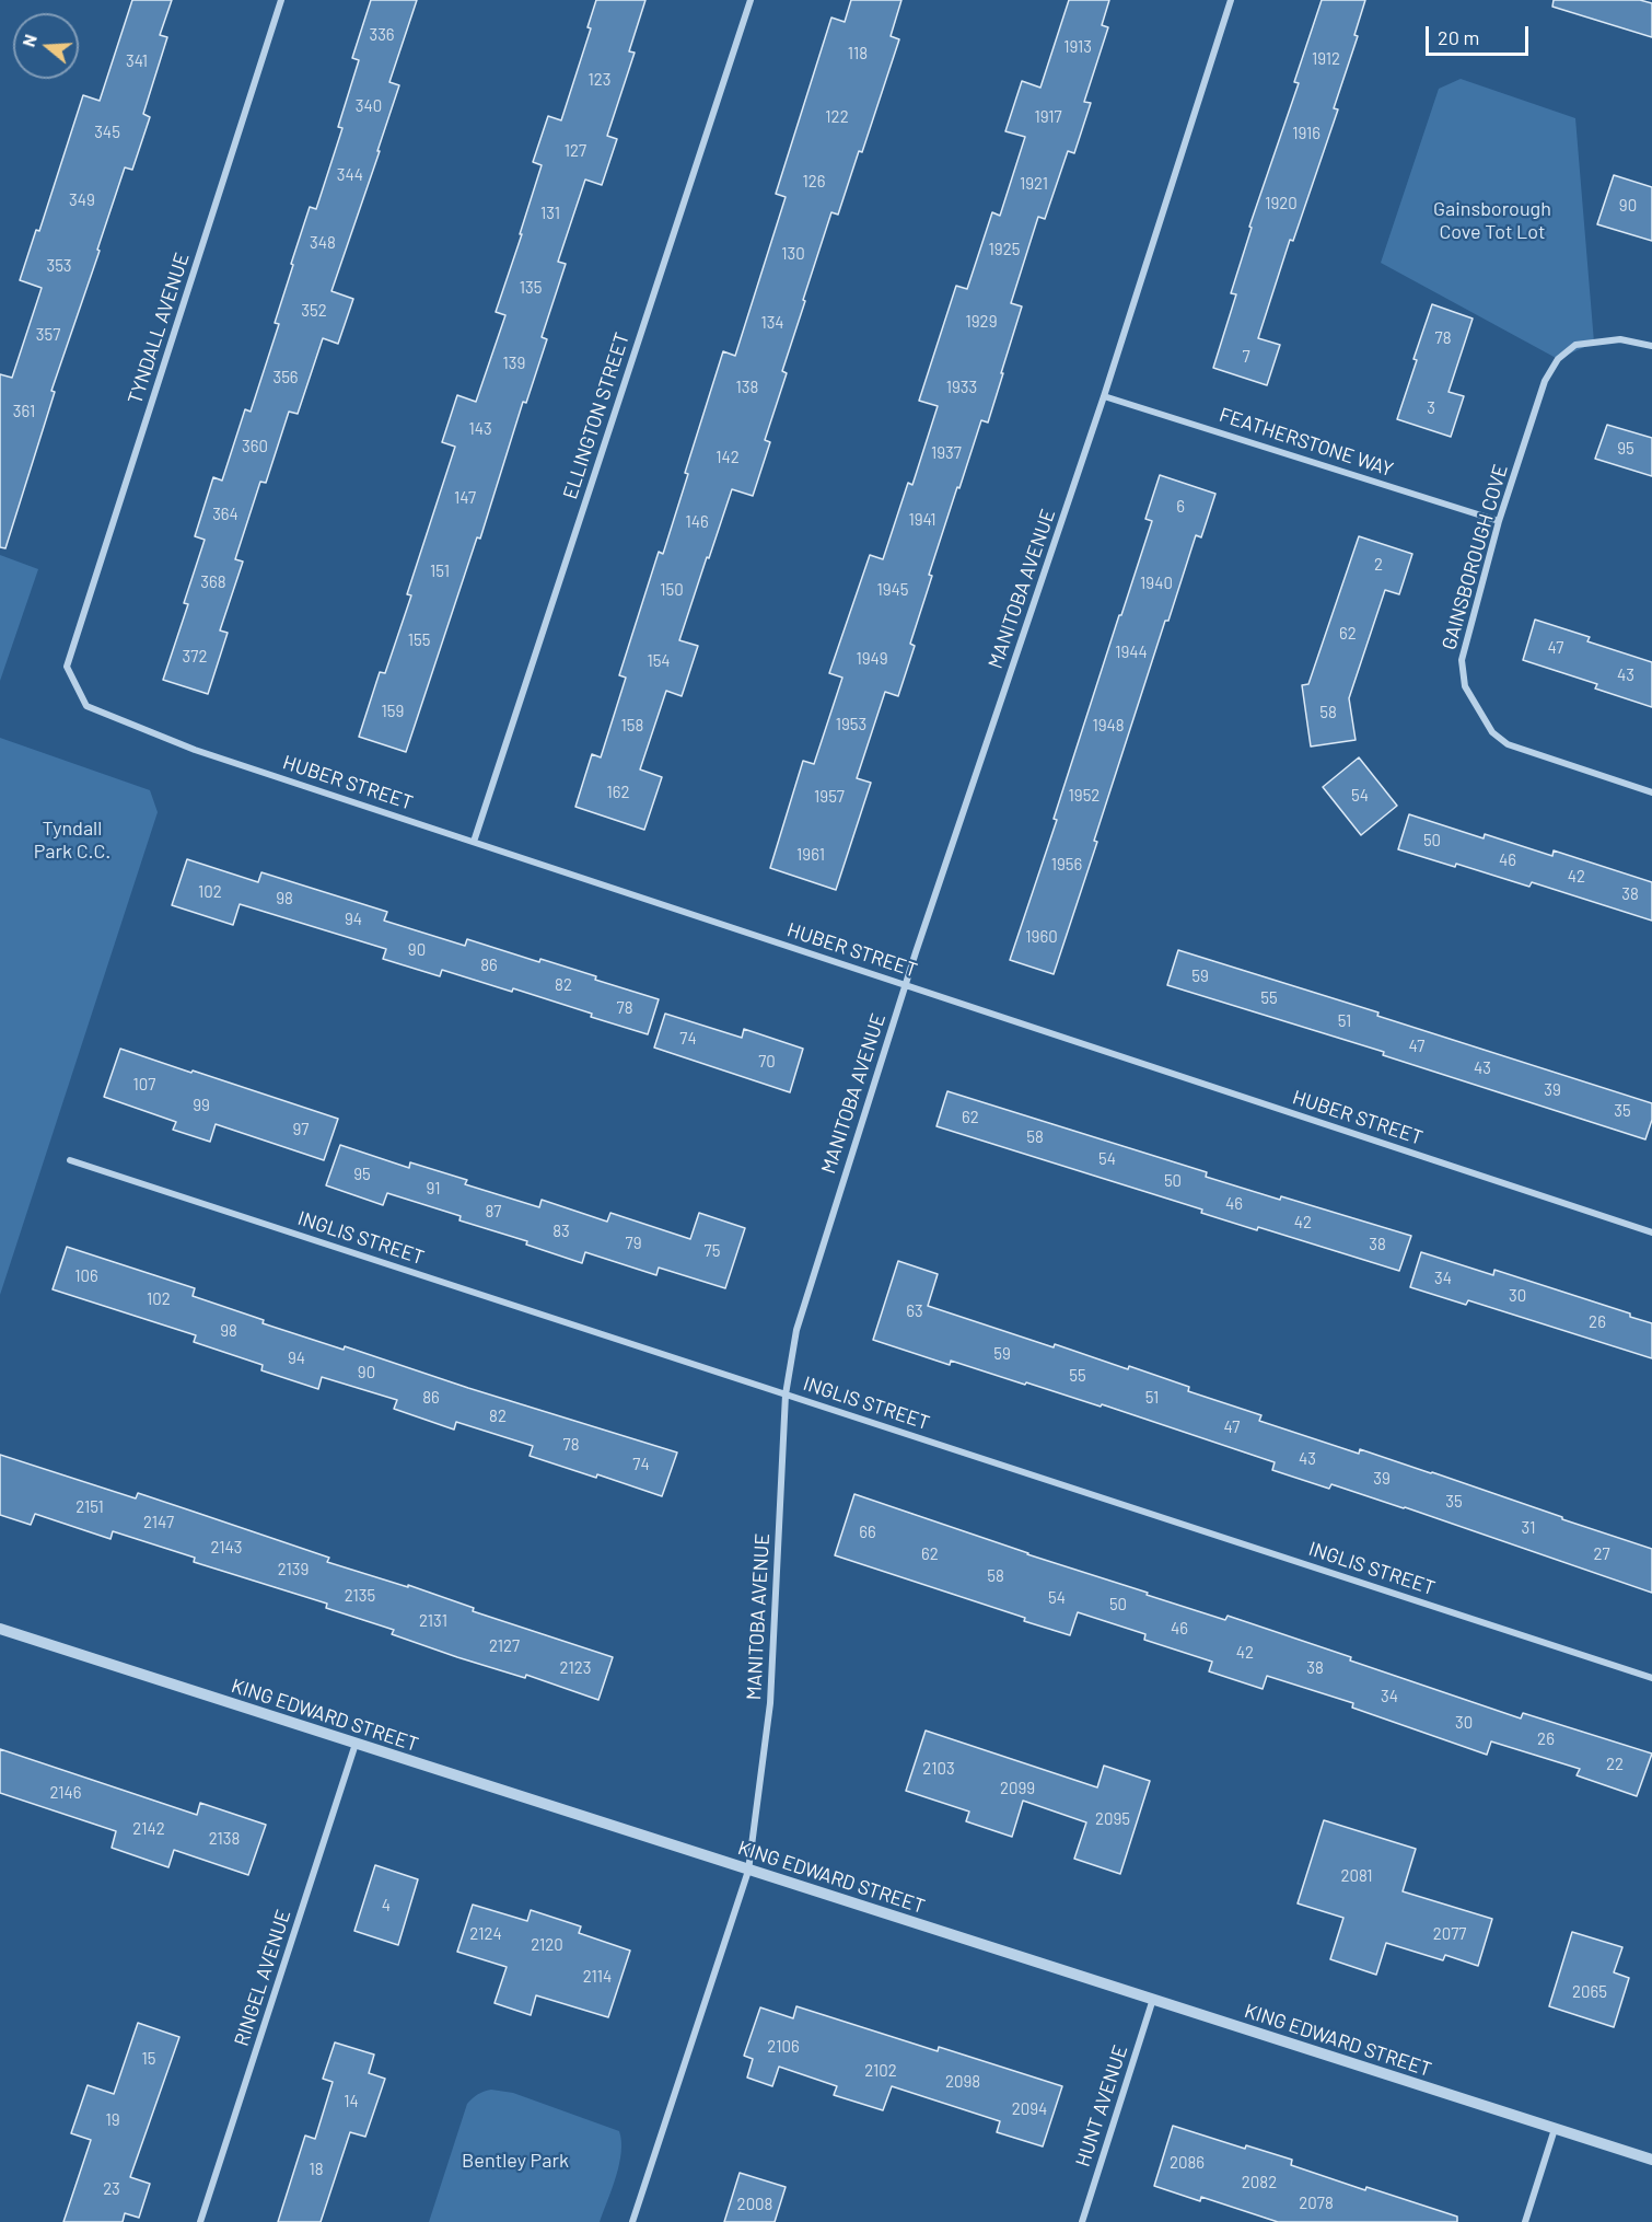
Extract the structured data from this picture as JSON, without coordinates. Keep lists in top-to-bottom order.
{
  "streets": {
    "street": [
      "TYNDALL AVENUE",
      "ELLINGTON STREET",
      "FEATHERSTONE WAY",
      "GAINSBOROUGH COVE",
      "MANITOBA AVENUE",
      "HUBER STREET",
      "INGLIS STREET",
      "KING EDWARD STREET",
      "RINGEL AVENUE",
      "HUNT AVENUE"
    ]
  },
  "crossings": [
    ["TYNDALL AVENUE", "HUBER STREET"],
    ["ELLINGTON STREET", "HUBER STREET"],
    ["FEATHERSTONE WAY", "GAINSBOROUGH COVE"],
    ["FEATHERSTONE WAY", "MANITOBA AVENUE"],
    ["MANITOBA AVENUE", "HUBER STREET"],
    ["MANITOBA AVENUE", "INGLIS STREET"],
    ["MANITOBA AVENUE", "KING EDWARD STREET"],
    ["KING EDWARD STREET", "RINGEL AVENUE"],
    ["KING EDWARD STREET", "HUNT AVENUE"]
  ],
  "parks": ["Gainsborough Cove Tot Lot", "Tyndall Park C.C.", "Bentley Park"],
  "house_numbers": [
    "336",
    "1913",
    "118",
    "1912",
    "341",
    "123",
    "340",
    "122",
    "1917",
    "345",
    "1916",
    "127",
    "344",
    "126",
    "1921",
    "349",
    "1920",
    "90",
    "131",
    "348",
    "1925",
    "130",
    "353",
    "135",
    "352",
    "1929",
    "134",
    "357",
    "78",
    "7",
    "139",
    "356",
    "138",
    "1933",
    "3",
    "361",
    "143",
    "360",
    "95",
    "1937",
    "142",
    "147",
    "6",
    "364",
    "1941",
    "146",
    "2",
    "151",
    "368",
    "1940",
    "150",
    "1945",
    "62",
    "155",
    "47",
    "1944",
    "372",
    "1949",
    "154",
    "43",
    "159",
    "58",
    "1953",
    "158",
    "1948",
    "162",
    "1952",
    "54",
    "1957",
    "50",
    "1961",
    "46",
    "1956",
    "42",
    "102",
    "38",
    "98",
    "94",
    "1960",
    "90",
    "86",
    "59",
    "82",
    "55",
    "78",
    "51",
    "74",
    "47",
    "70",
    "43",
    "107",
    "39",
    "99",
    "35",
    "62",
    "97",
    "58",
    "54",
    "95",
    "50",
    "91",
    "46",
    "87",
    "42",
    "83",
    "79",
    "38",
    "75",
    "106",
    "34",
    "30",
    "102",
    "63",
    "26",
    "98",
    "59",
    "94",
    "90",
    "55",
    "86",
    "51",
    "82",
    "47",
    "78",
    "43",
    "74",
    "39",
    "35",
    "2151",
    "2147",
    "31",
    "66",
    "2143",
    "62",
    "27",
    "2139",
    "58",
    "2135",
    "54",
    "50",
    "2131",
    "46",
    "2127",
    "42",
    "2123",
    "38",
    "34",
    "30",
    "26",
    "22",
    "2103",
    "2099",
    "2146",
    "2095",
    "2142",
    "2138",
    "2081",
    "4",
    "2124",
    "2077",
    "2120",
    "2114",
    "2065",
    "2106",
    "15",
    "2102",
    "2098",
    "14",
    "2094",
    "19",
    "2086",
    "18",
    "2082",
    "23",
    "2078",
    "2008"
  ],
  "scale_bar": "20 m",
  "north": "left"
}
